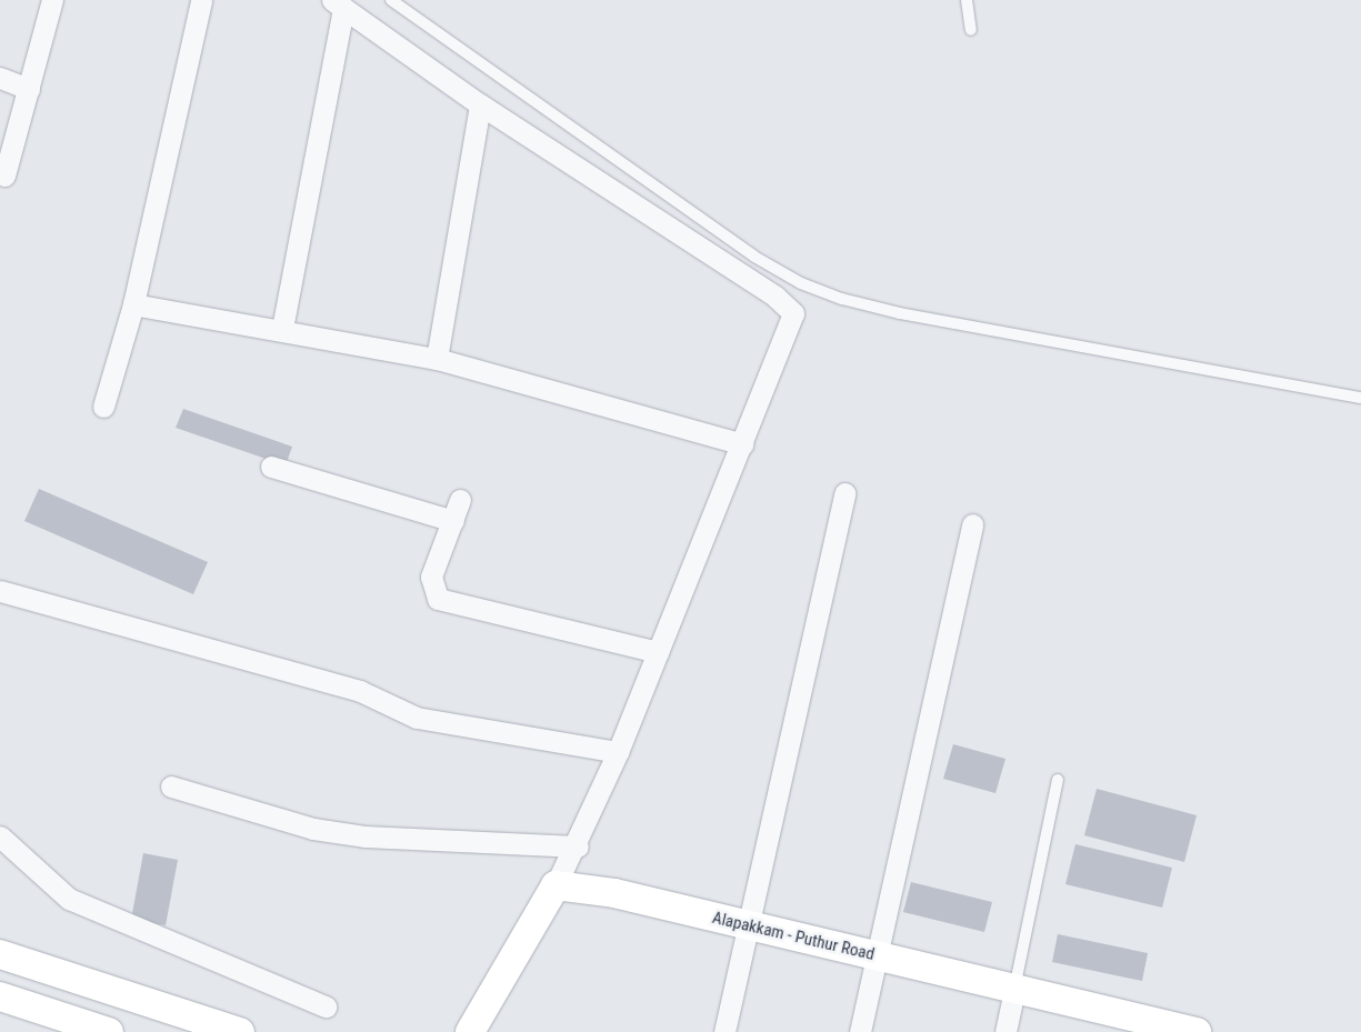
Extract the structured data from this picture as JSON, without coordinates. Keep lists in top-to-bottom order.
{
  "streets": {
    "street": ["Alapakkam - Puthur Road"]
  }
}
